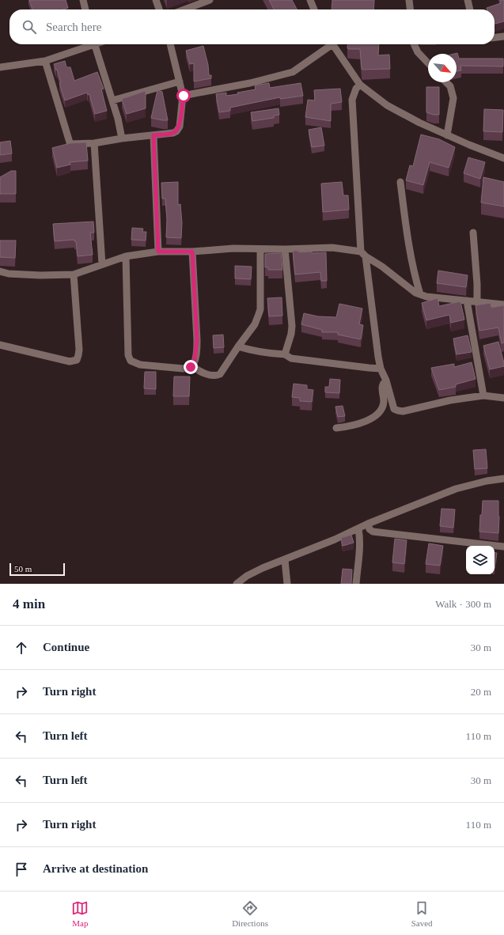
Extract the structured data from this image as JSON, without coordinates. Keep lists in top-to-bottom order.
{
  "scale_bar": "50 m",
  "north": "bottom right",
  "page": {
    "search": "Search here",
    "scale": "50 m",
    "heading": ["4 min", "Walk · 300 m"],
    "list": [
      ["Continue", "30 m"],
      ["Turn right", "20 m"],
      ["Turn left", "110 m"],
      ["Turn left", "30 m"],
      ["Turn right", "110 m"],
      "Arrive at destination"
    ],
    "nav": ["Map", "Directions", "Saved"]
  }
}
